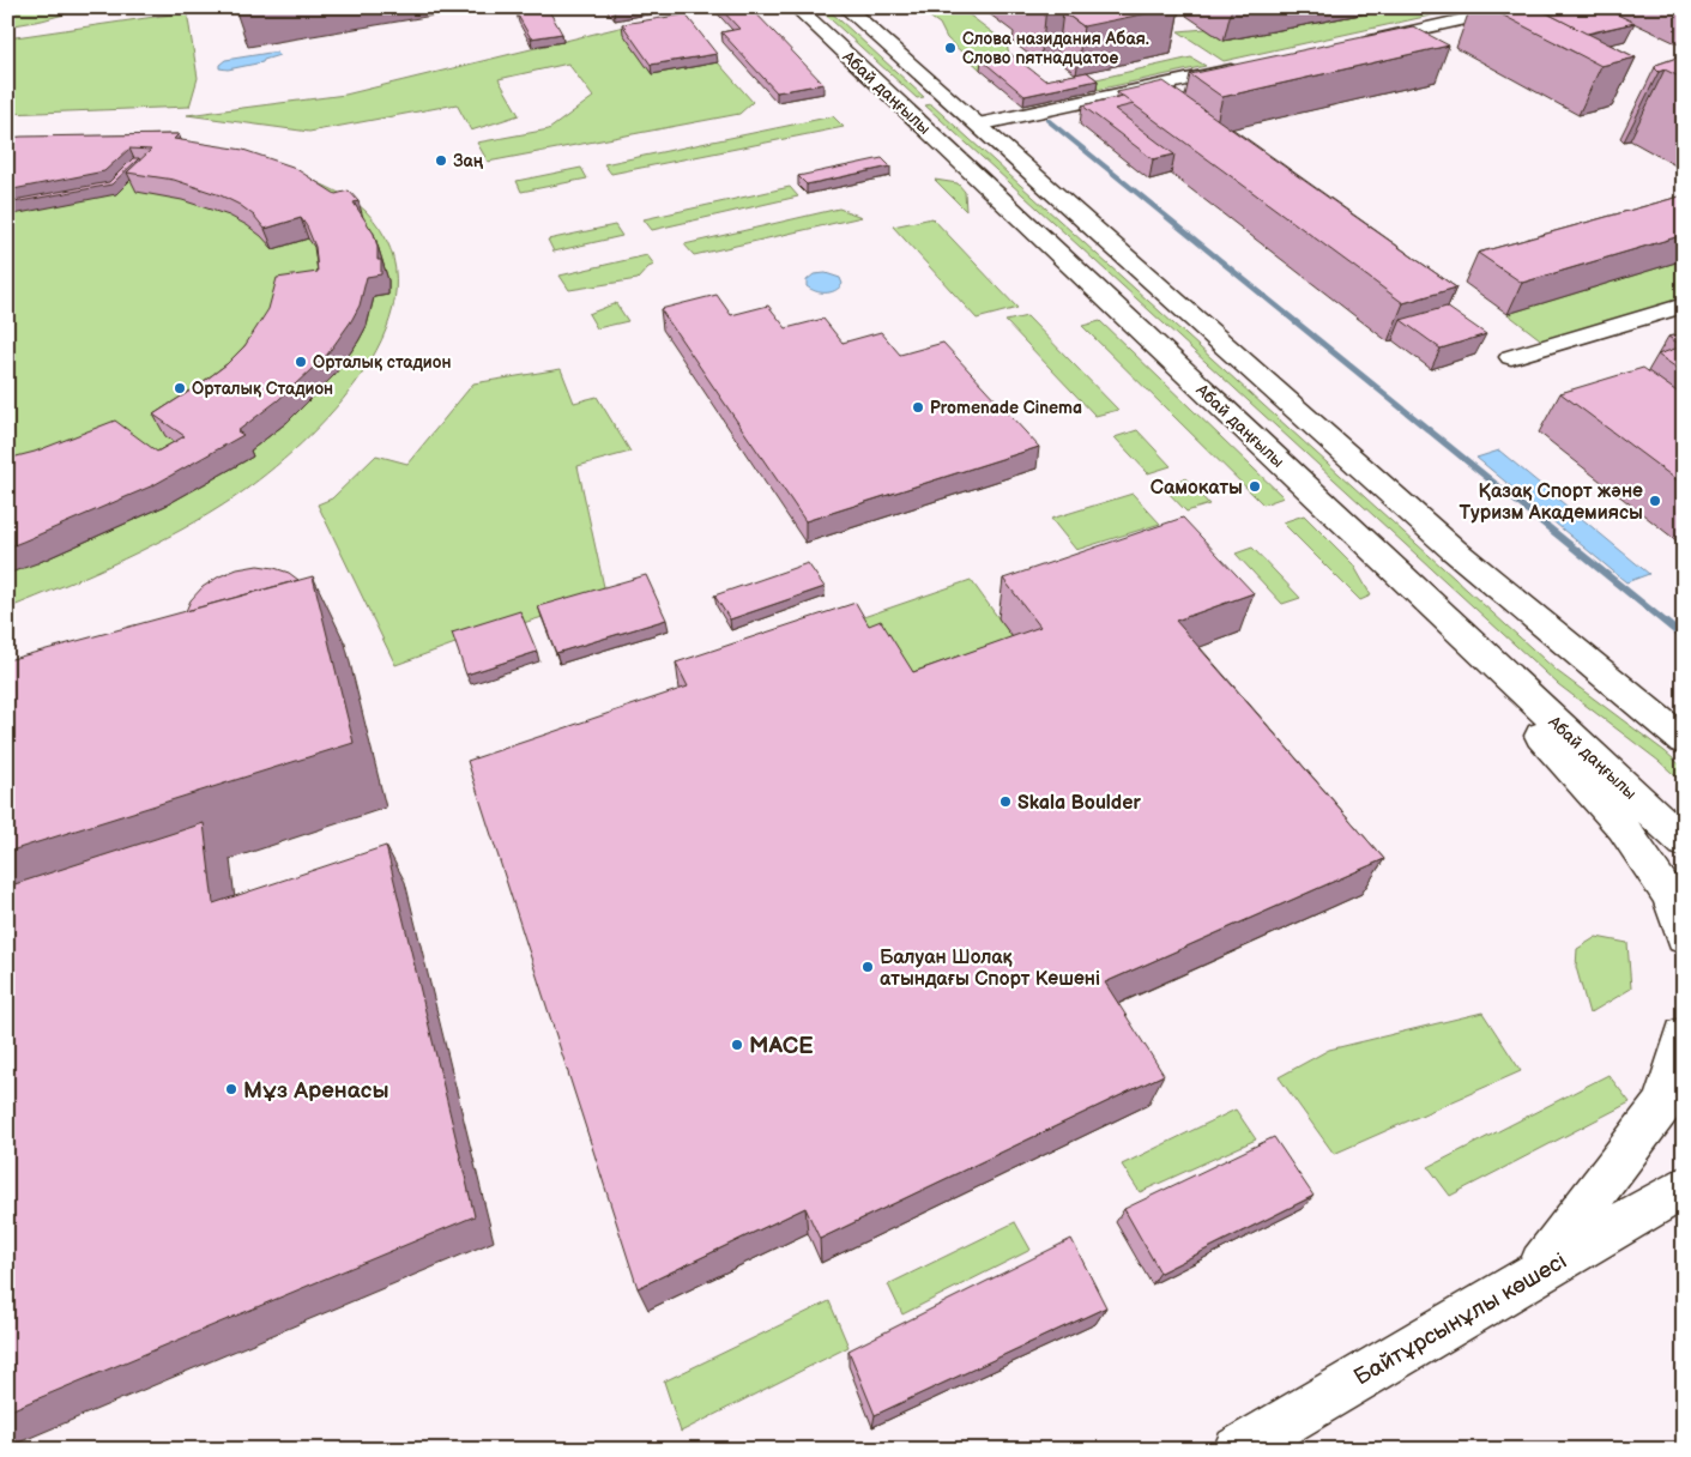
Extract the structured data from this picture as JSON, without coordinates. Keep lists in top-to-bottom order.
{
  "streets": {
    "main road": ["Абай даңғылы", "Байтұрсынұлы көшесі"]
  },
  "places": [
    "Слова назидания Абая. Слово пятнадцатое",
    "Заң",
    "Орталық стадион",
    "Орталық Стадион",
    "Promenade Cinema",
    "Самокаты",
    "Қазақ Спорт және Туризм Академиясы",
    "Skala Boulder",
    "Балуан Шолақ атындағы Спорт Кешені",
    "MACE",
    "Мұз Аренасы"
  ]
}
